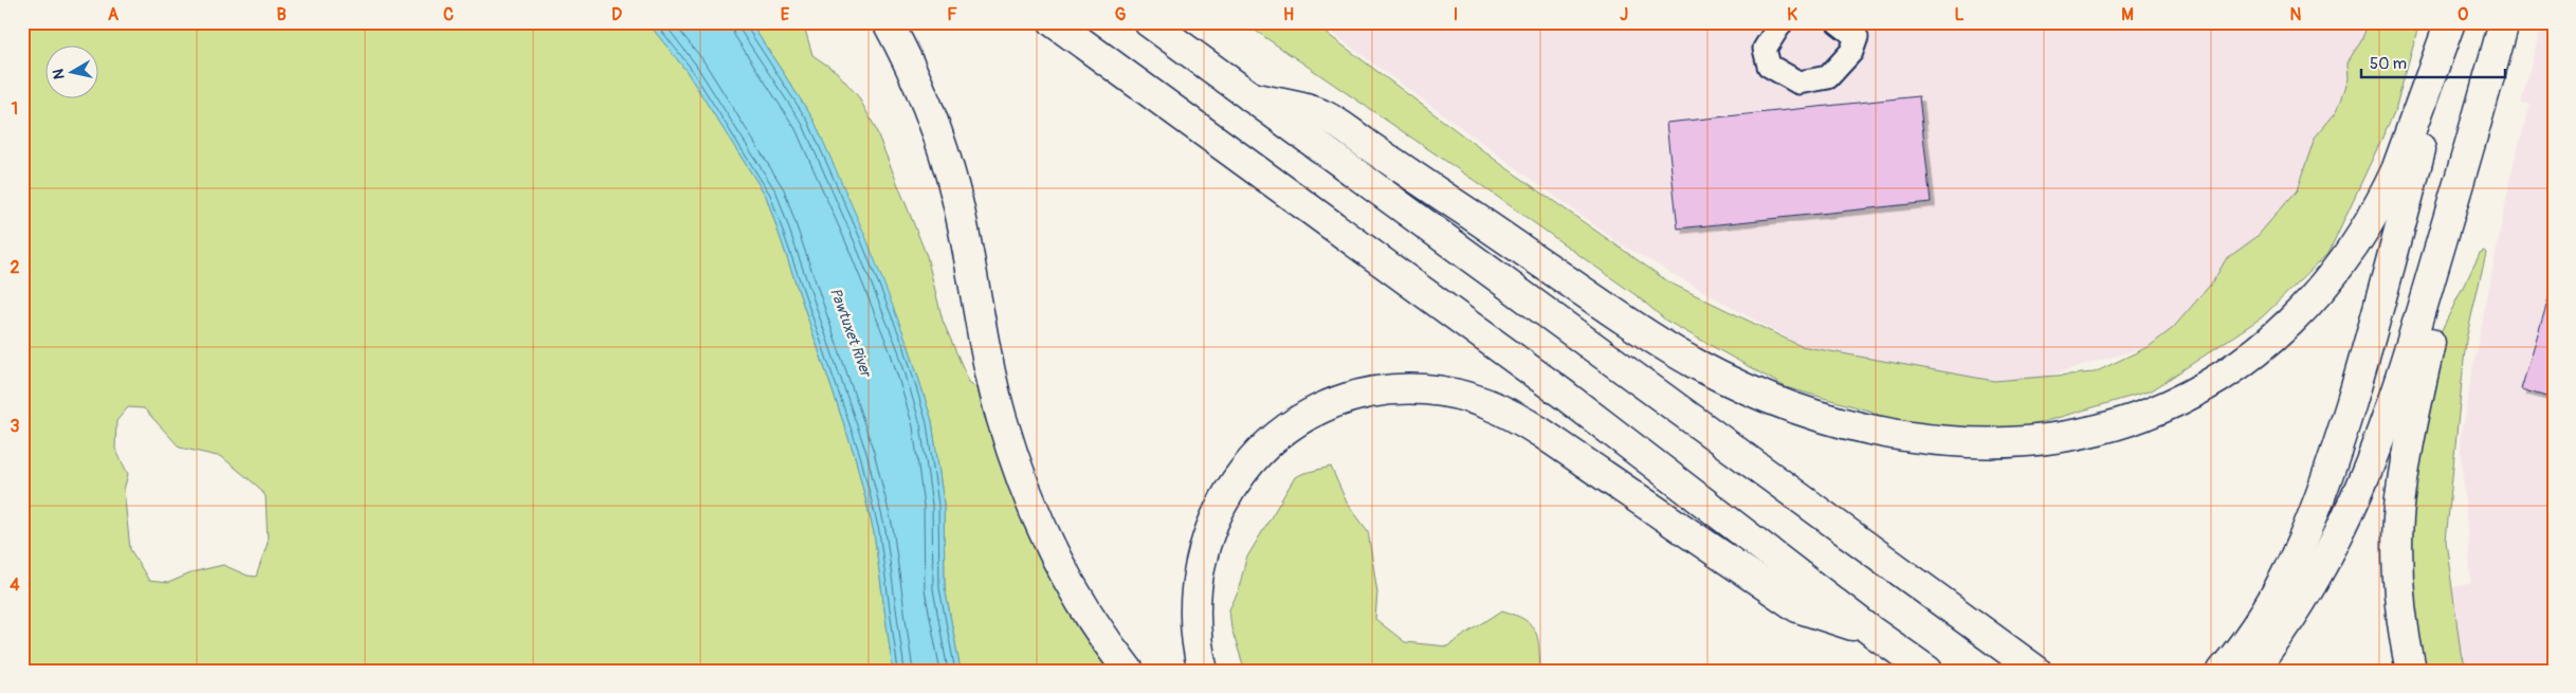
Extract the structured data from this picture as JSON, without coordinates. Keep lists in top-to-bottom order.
{
  "water": ["Pawtuxet River"],
  "scale_bar": "50 m",
  "north": "left",
  "grid": {
    "columns": [
      "A",
      "B",
      "C",
      "D",
      "E",
      "F",
      "G",
      "H",
      "I",
      "J",
      "K",
      "L",
      "M",
      "N",
      "O"
    ],
    "rows": [
      "1",
      "2",
      "3",
      "4"
    ]
  }
}
